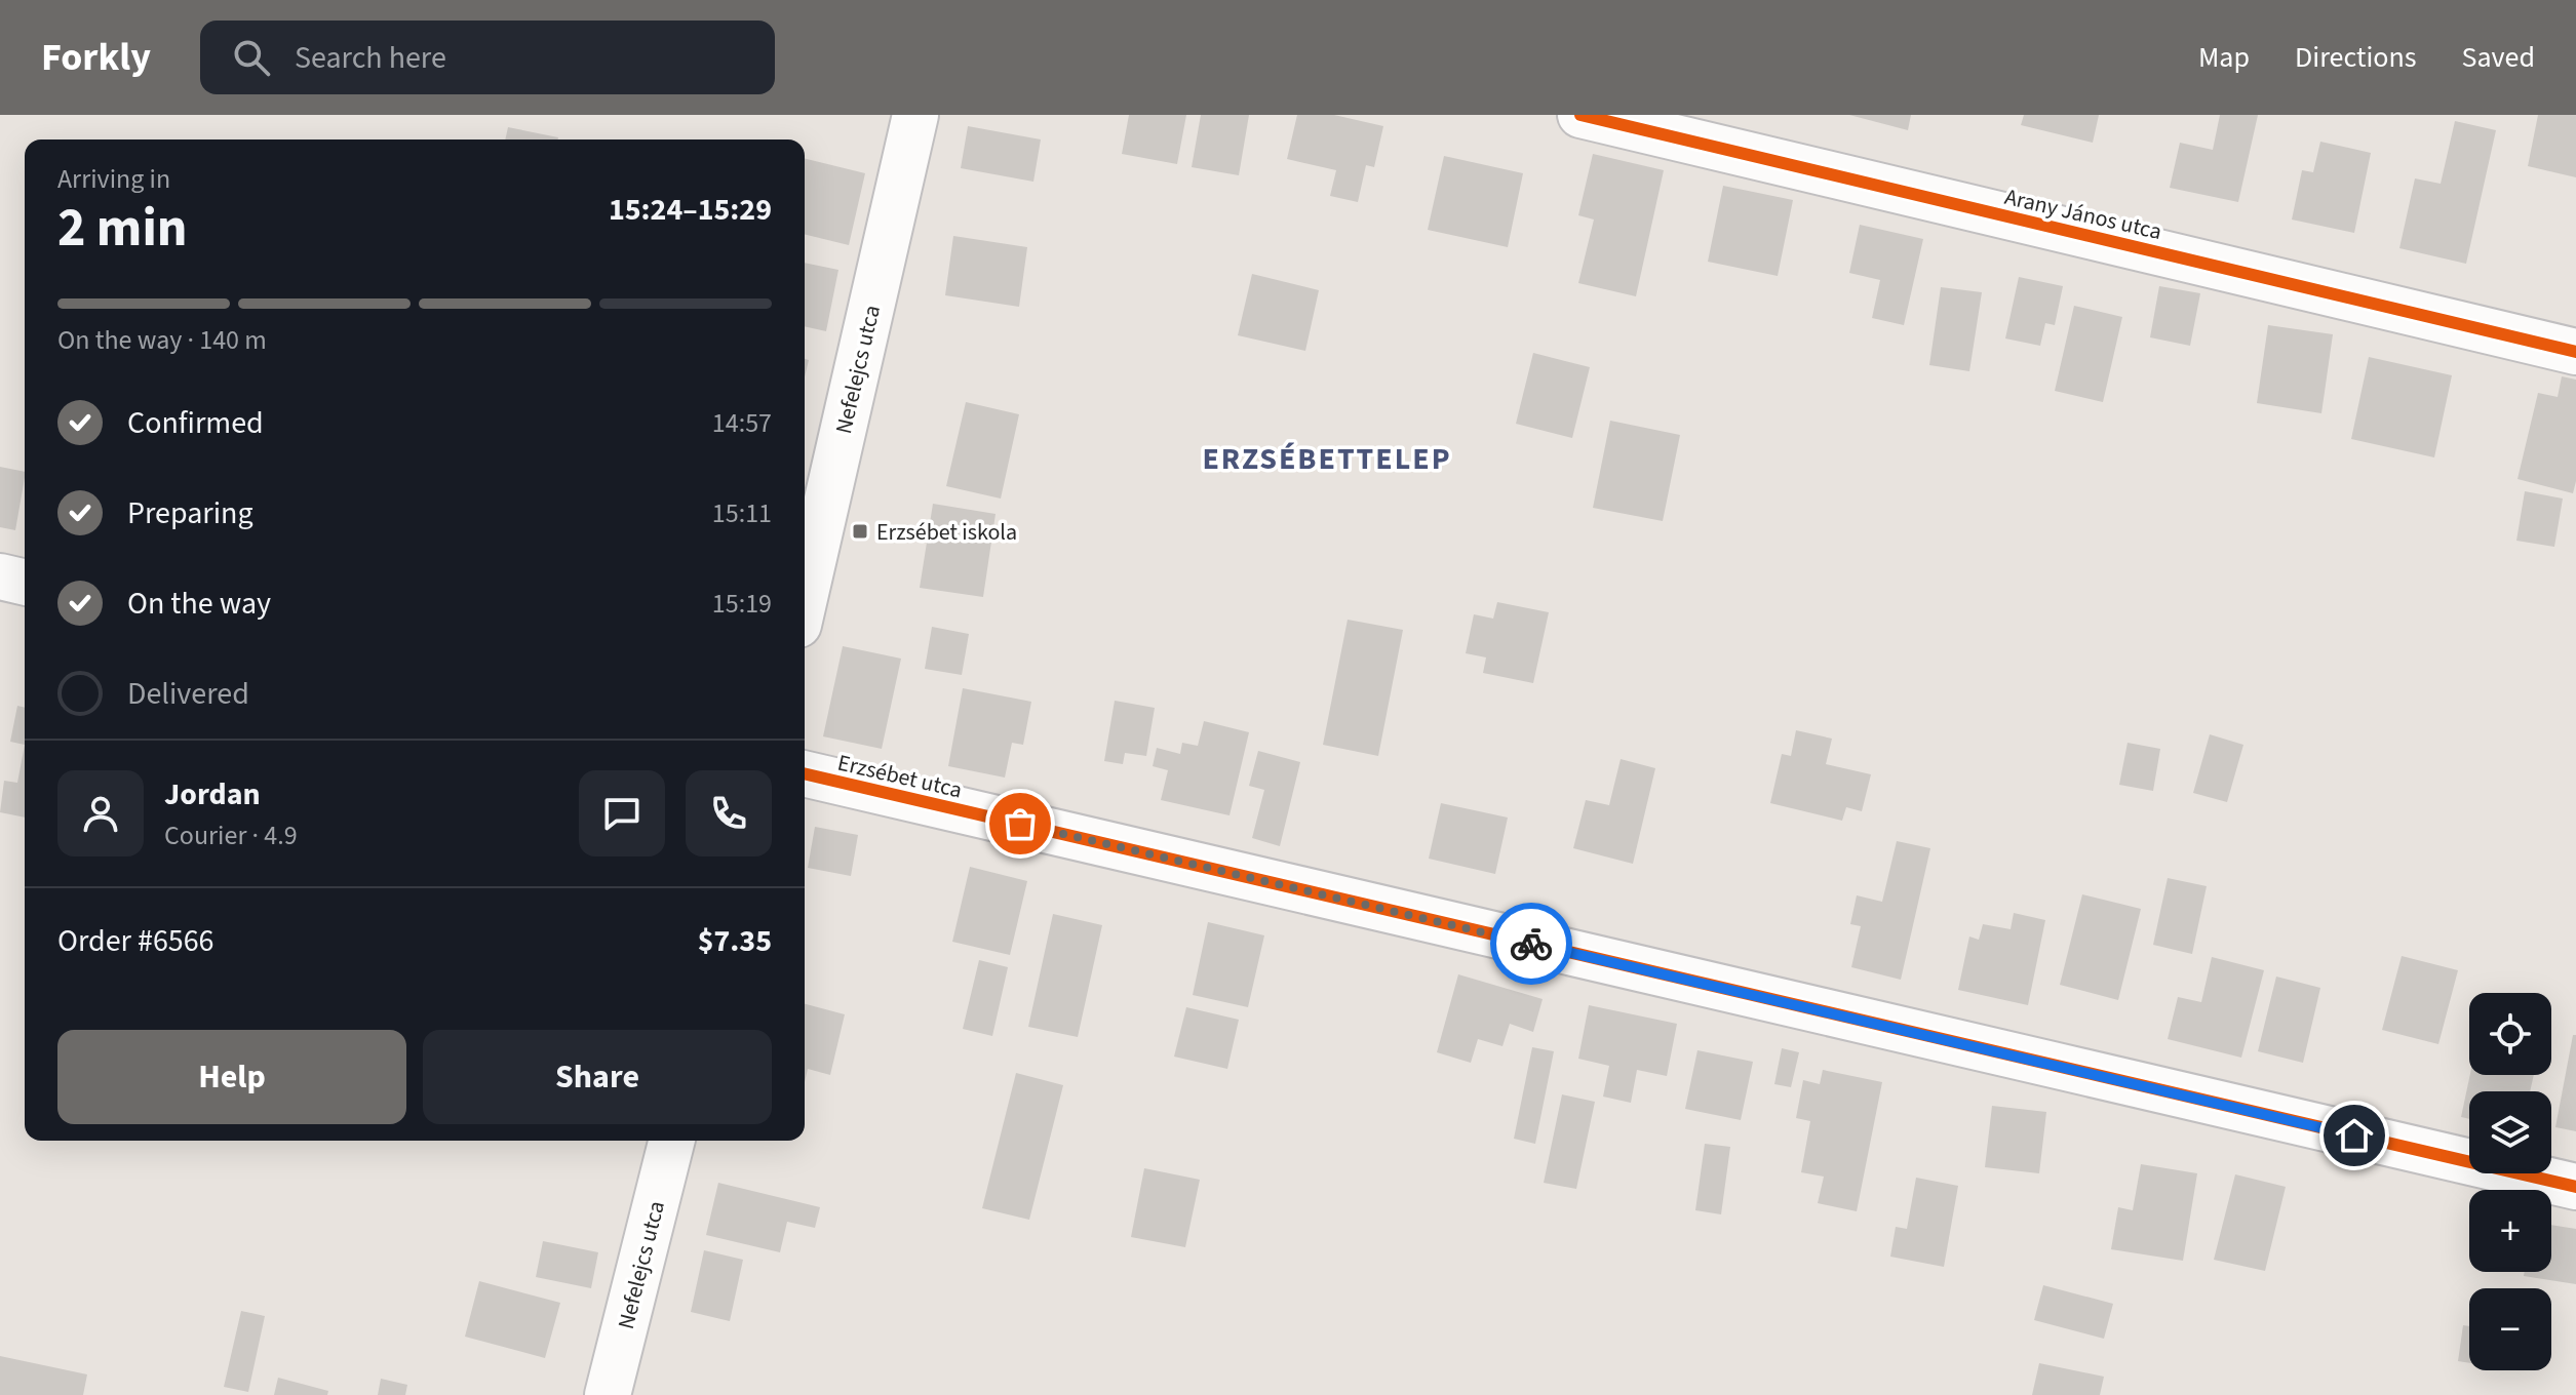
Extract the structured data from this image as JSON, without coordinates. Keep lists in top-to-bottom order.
{
  "streets": {
    "street": ["Arany János utca", "Nefelejcs utca", "Erzsébet utca"]
  },
  "districts": ["ERZSÉBETTELEP"],
  "places": {
    "transit": ["Erzsébet iskola"]
  },
  "page": {
    "header": "Forkly",
    "search": "Search here",
    "nav": ["Map", "Directions", "Saved"],
    "heading": ["2 min", "Arriving in", "15:24–15:29"],
    "panel": [
      "Jordan",
      "Courier · 4.9",
      "Order #6566",
      "$7.35"
    ],
    "bar": "On the way · 140 m",
    "list": [
      ["Confirmed", "14:57"],
      ["Preparing", "15:11"],
      ["On the way", "15:19"],
      "Delivered"
    ],
    "map_buttons": ["+", "−"],
    "buttons": ["Help", "Share"]
  }
}
